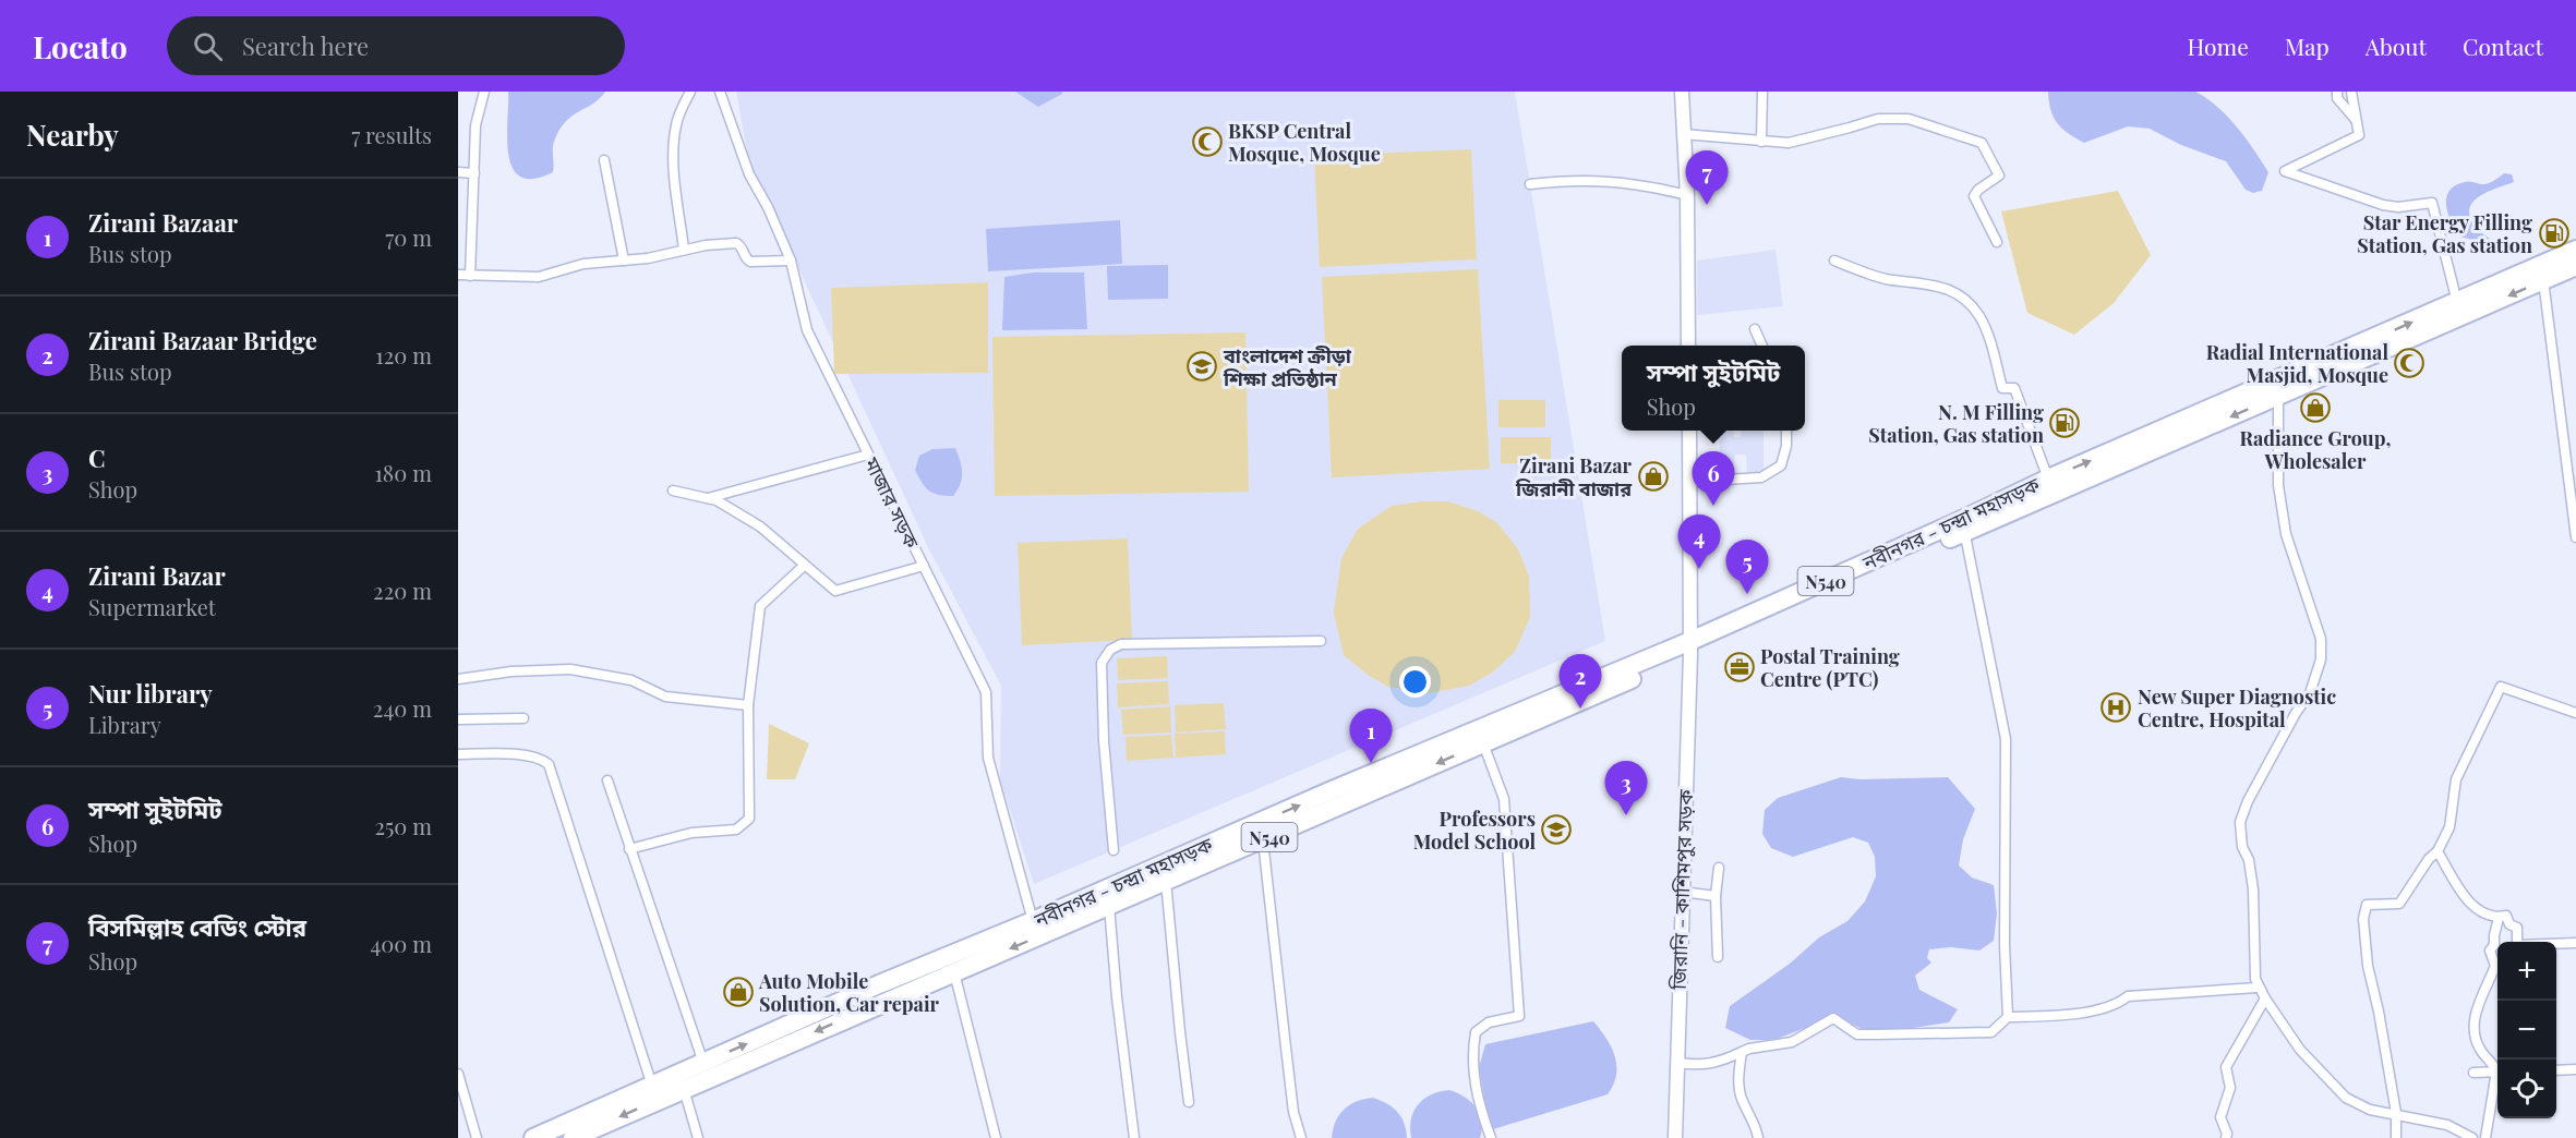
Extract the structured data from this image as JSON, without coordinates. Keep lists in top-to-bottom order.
{
  "streets": {
    "highway": ["নবীনগর - চন্দ্রা মহাসড়ক", "N540"],
    "street": ["মাজার সড়ক", "জিরানি - কাশিমপুর সড়ক"]
  },
  "crossings": [
    ["মাজার সড়ক", "নবীনগর - চন্দ্রা মহাসড়ক"],
    ["নবীনগর - চন্দ্রা মহাসড়ক", "জিরানি - কাশিমপুর সড়ক"]
  ],
  "places": {
    "mosque": ["BKSP Central Mosque, Mosque", "Radial International Masjid, Mosque"],
    "fuel station": ["Star Energy Filling Station, Gas station", "N. M Filling Station, Gas station"],
    "school or university": ["বাংলাদেশ ক্রীড়া শিক্ষা প্রতিষ্ঠান", "Professors Model School"],
    "shop": ["Radiance Group, Wholesaler", "Zirani Bazar জিরানী বাজার", "Auto Mobile Solution, Car repair"],
    "office": ["Postal Training Centre (PTC)"],
    "hospital": ["New Super Diagnostic Centre, Hospital"]
  },
  "page": {
    "header": "Locato",
    "search": "Search here",
    "nav": [
      "Home",
      "Map",
      "About",
      "Contact"
    ],
    "heading": ["Nearby", "7 results"],
    "pins": [
      "7",
      "6",
      "4",
      "5",
      "2",
      "1",
      "3"
    ],
    "list": [
      {
        "mark": "1",
        "name": "Zirani Bazaar",
        "note": "Bus stop",
        "value": "70 m"
      },
      {
        "mark": "2",
        "name": "Zirani Bazaar Bridge",
        "note": "Bus stop",
        "value": "120 m"
      },
      {
        "mark": "3",
        "name": "C",
        "note": "Shop",
        "value": "180 m"
      },
      {
        "mark": "4",
        "name": "Zirani Bazar",
        "note": "Supermarket",
        "value": "220 m"
      },
      {
        "mark": "5",
        "name": "Nur library",
        "note": "Library",
        "value": "240 m"
      },
      {
        "mark": "6",
        "name": "সম্পা সুইটমিট",
        "note": "Shop",
        "value": "250 m"
      },
      {
        "mark": "7",
        "name": "বিসমিল্লাহ বেডিং স্টোর",
        "note": "Shop",
        "value": "400 m"
      }
    ],
    "popup": ["সম্পা সুইটমিট", "Shop"],
    "map_buttons": ["+", "−"]
  }
}
